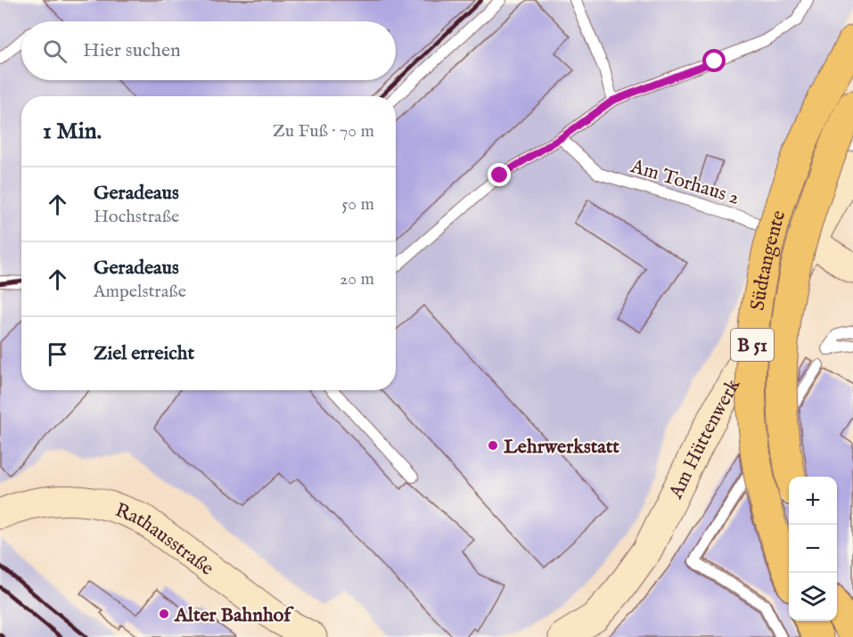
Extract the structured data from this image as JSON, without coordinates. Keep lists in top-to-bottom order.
{
  "streets": {
    "main road": [
      "Südtangente",
      "B 51",
      "Am Hüttenwerk",
      "Rathausstraße"
    ],
    "lane": ["Am Torhaus 2"]
  },
  "crossings": [
    ["Am Torhaus 2", "Am Hüttenwerk"]
  ],
  "places": ["Lehrwerkstatt", "Alter Bahnhof"],
  "page": {
    "search": "Hier suchen",
    "heading": ["1 Min.", "Zu Fuß · 70 m"],
    "list": [
      ["Geradeaus", "Hochstraße", "50 m"],
      ["Geradeaus", "Ampelstraße", "20 m"],
      "Ziel erreicht"
    ],
    "map_buttons": ["+", "−"]
  }
}
